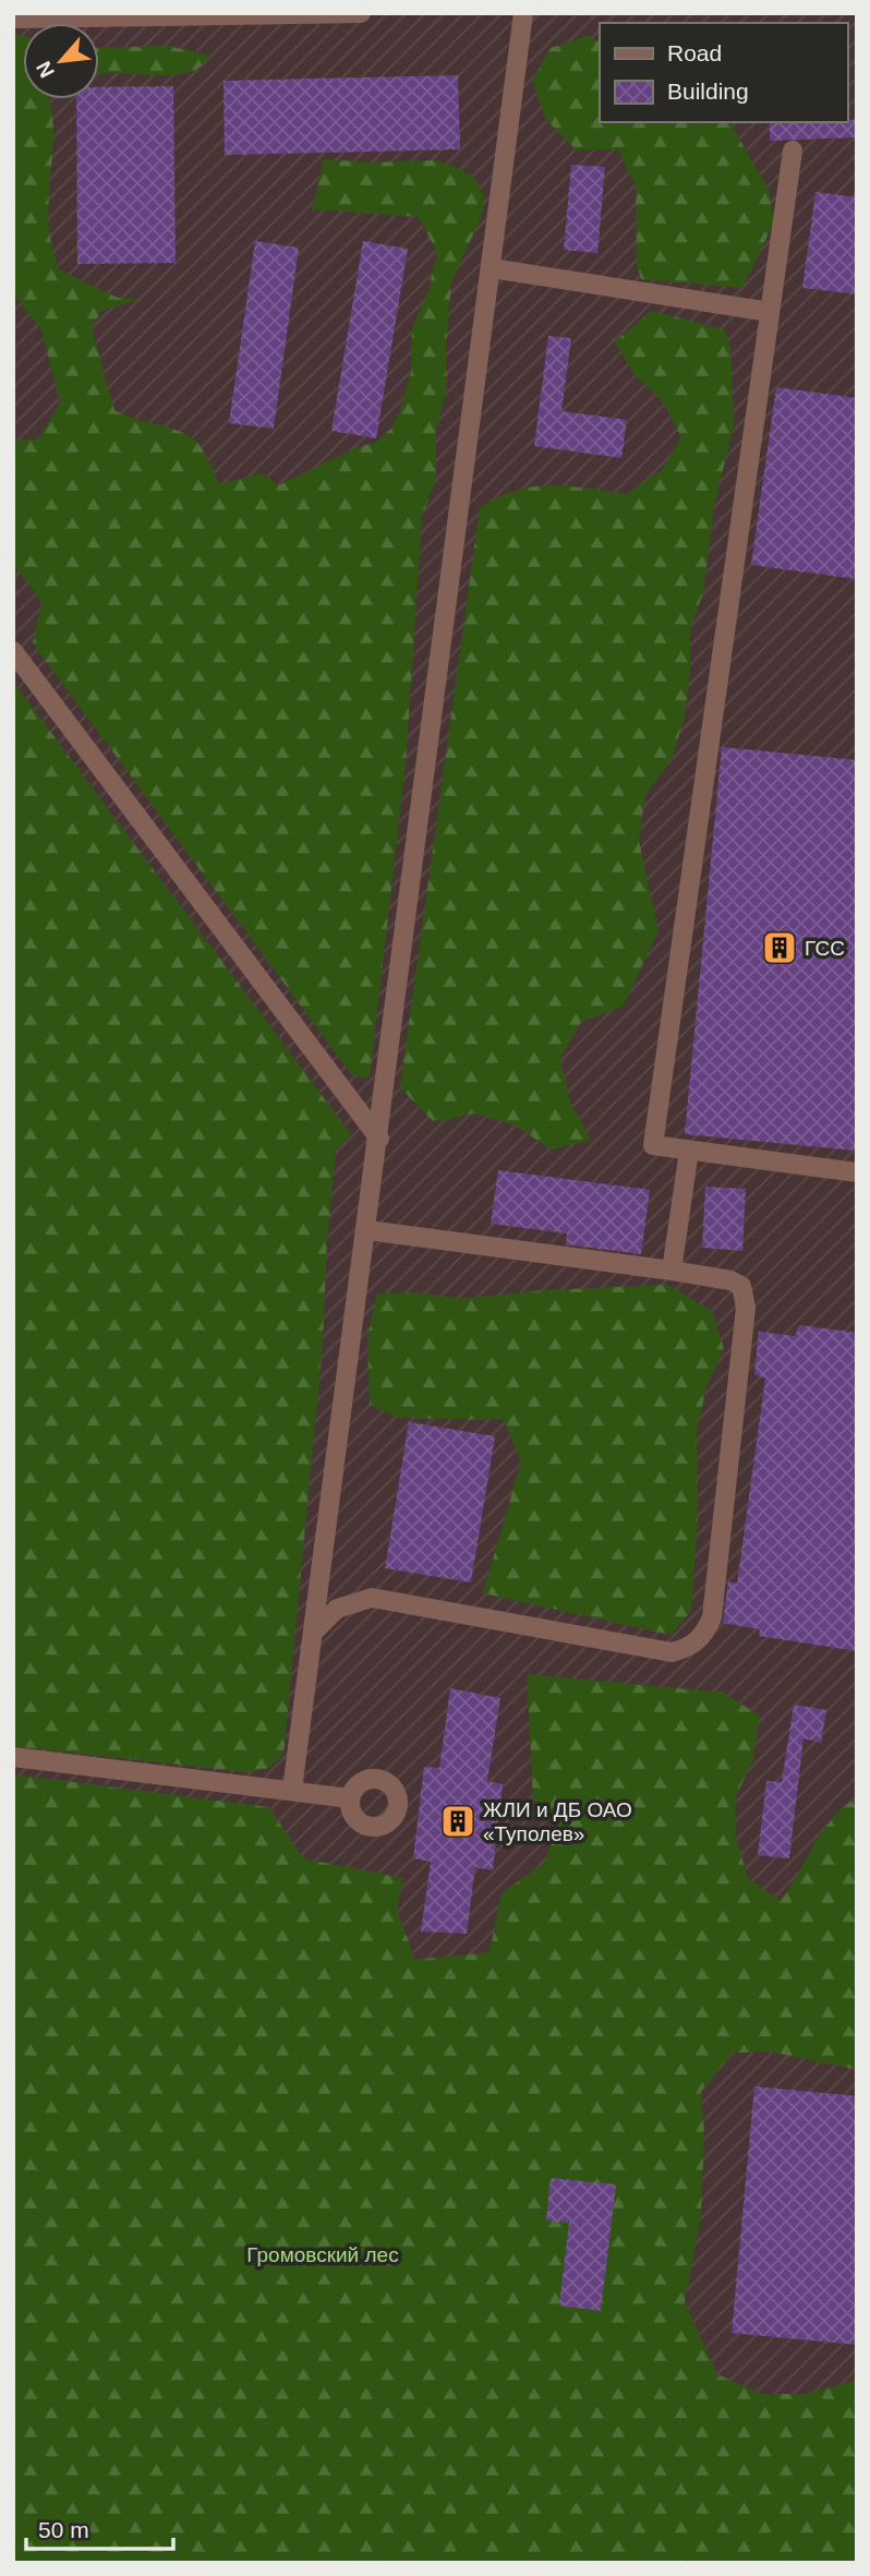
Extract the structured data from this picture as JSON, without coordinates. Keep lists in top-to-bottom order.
{
  "parks": ["Громовский лес"],
  "places": {
    "building": ["ГСС", "ЖЛИ и ДБ ОАО «Туполев»"]
  },
  "legend": ["Road", "Building"],
  "scale_bar": "50 m",
  "north": "bottom left"
}
